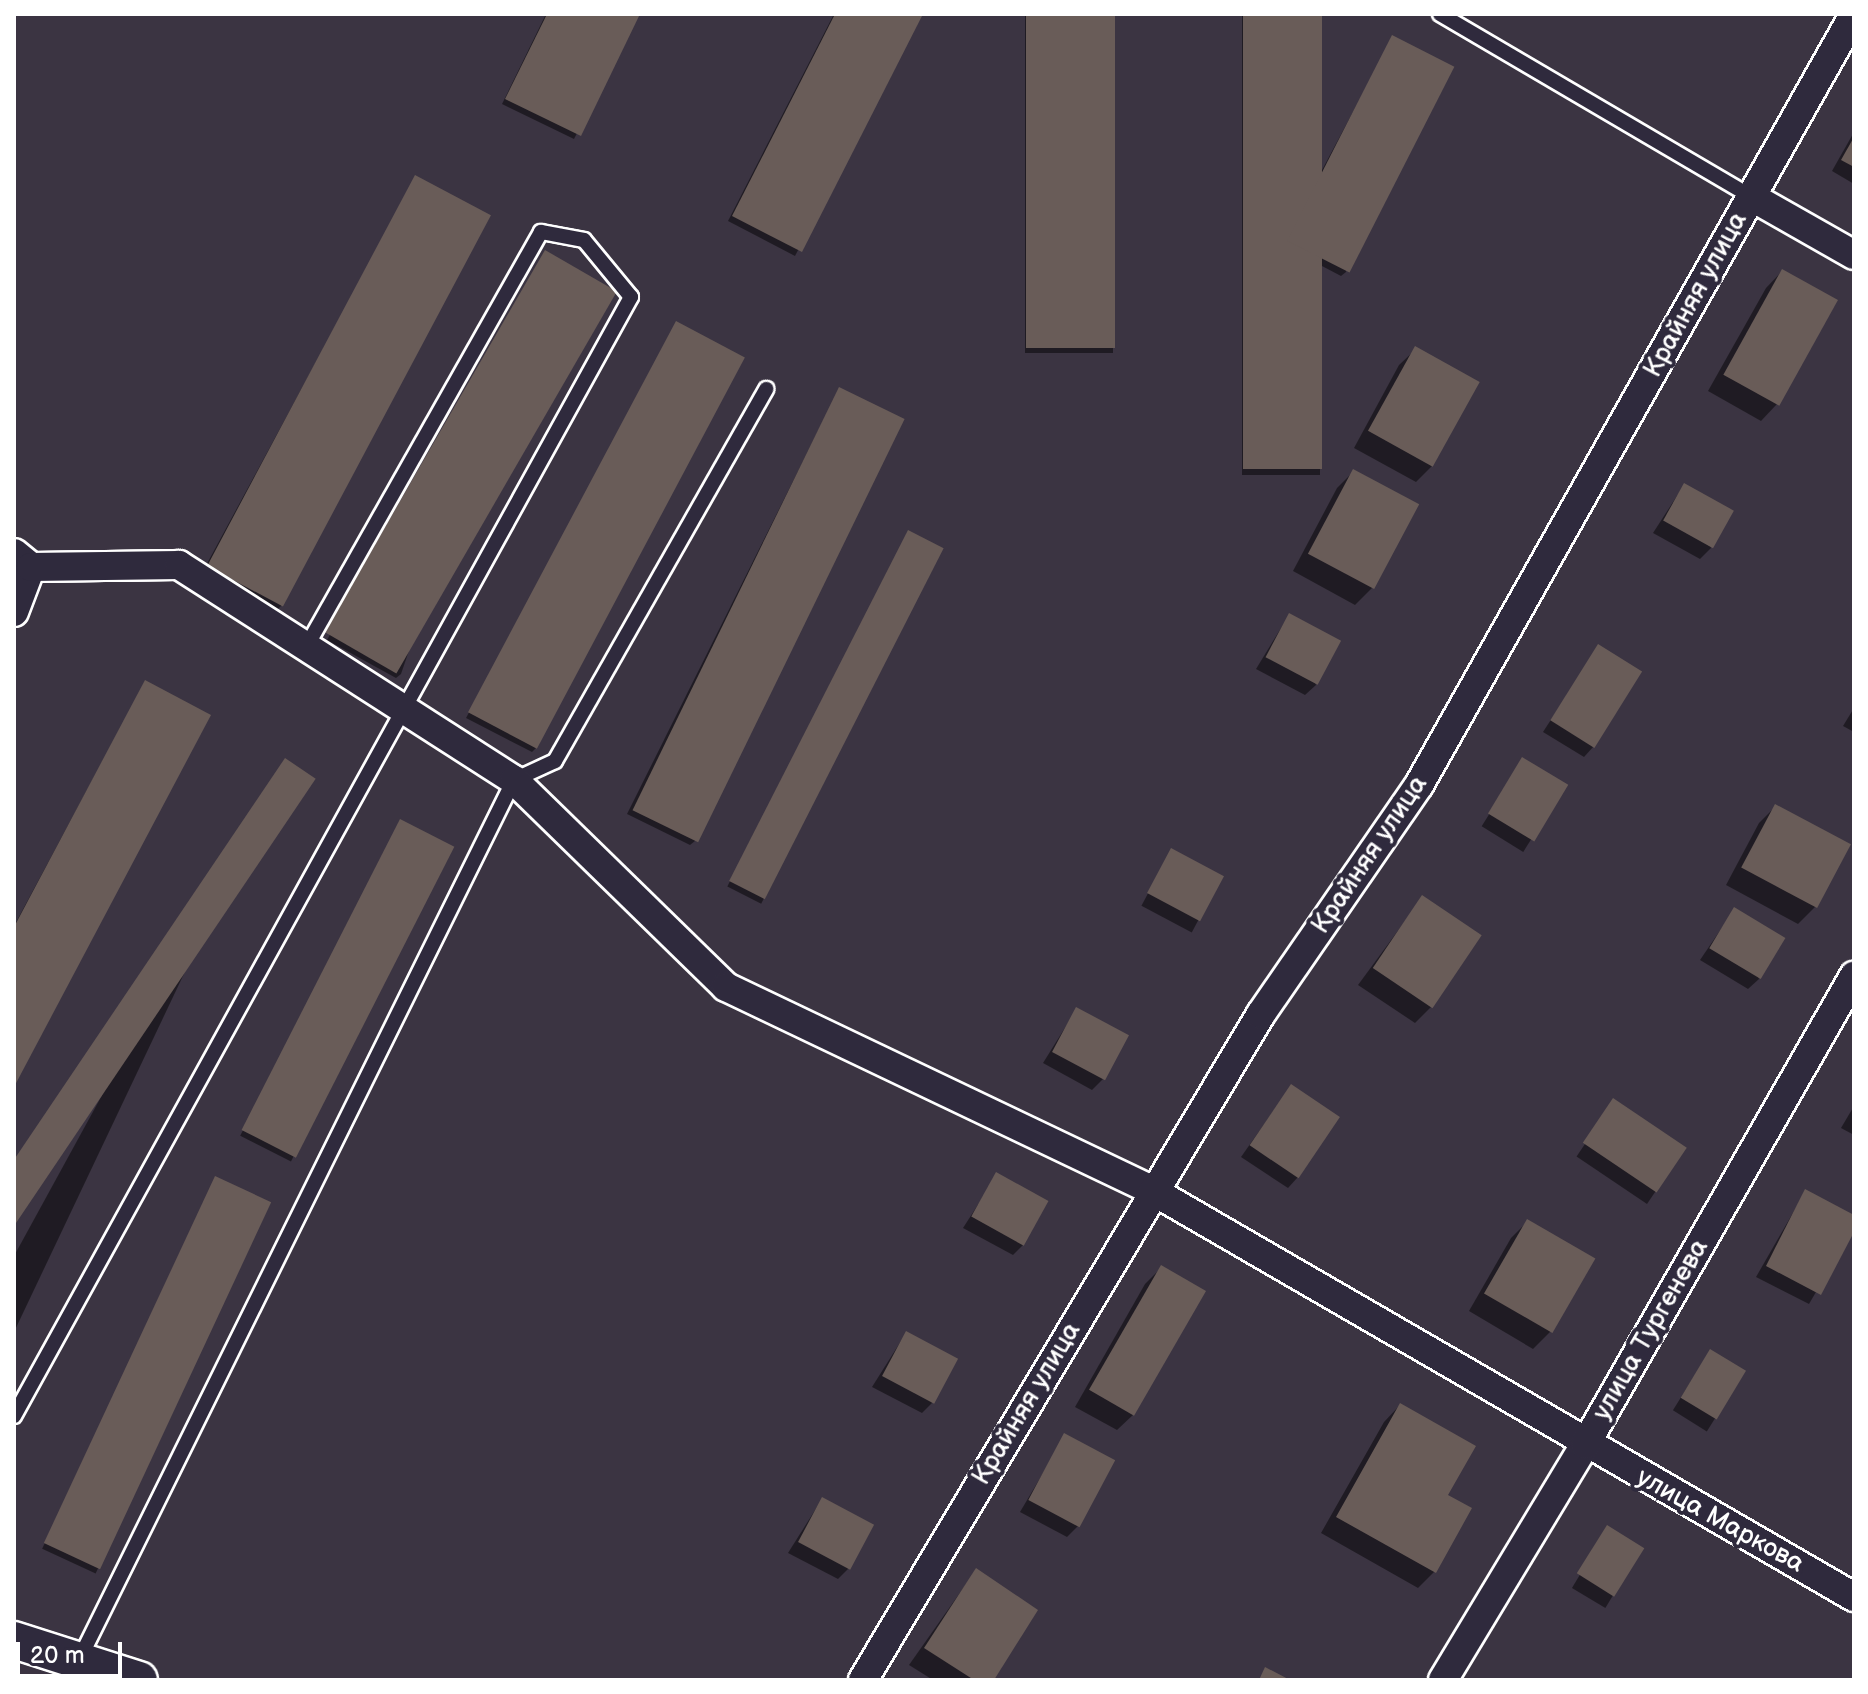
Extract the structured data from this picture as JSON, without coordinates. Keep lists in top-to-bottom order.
{
  "streets": {
    "street": ["Крайняя улица", "улица Тургенева", "улица Маркова"]
  },
  "crossings": [
    ["Крайняя улица", "улица Маркова"],
    ["улица Тургенева", "улица Маркова"]
  ],
  "scale_bar": "20 m"
}
